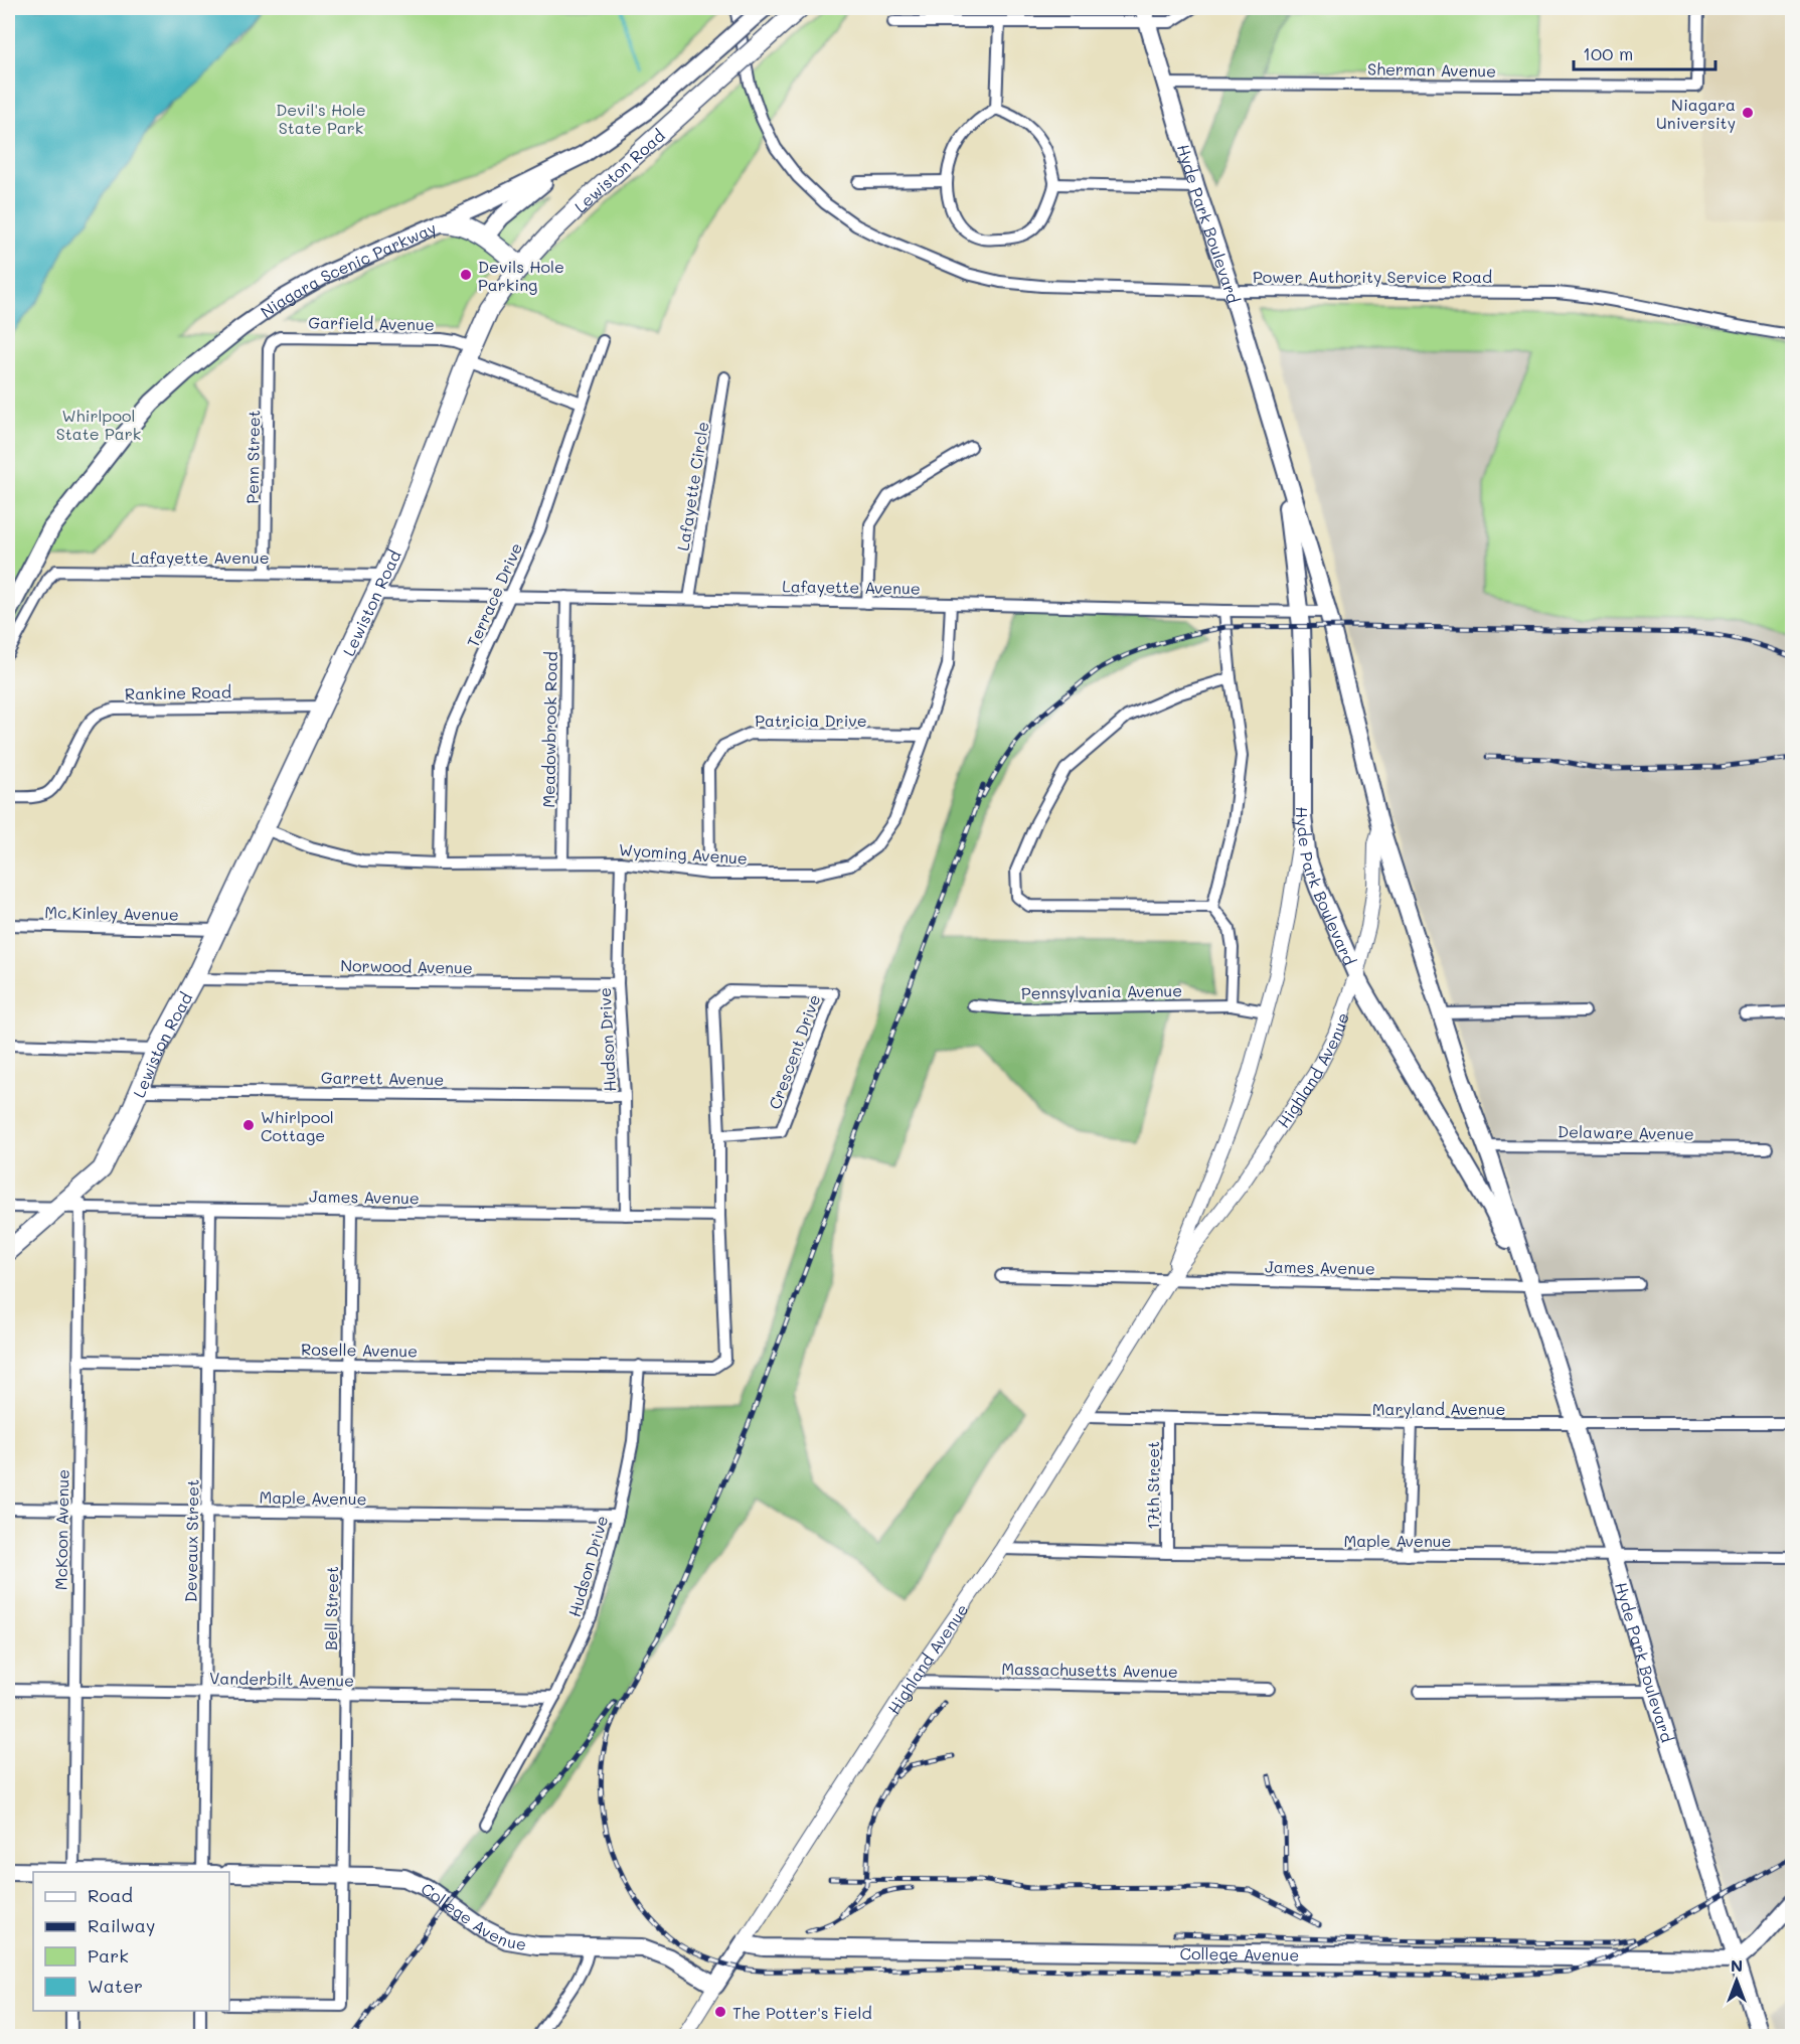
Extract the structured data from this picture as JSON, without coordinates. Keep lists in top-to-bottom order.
{
  "streets": {
    "main road": [
      "Lewiston Road",
      "Hyde Park Boulevard",
      "Niagara Scenic Parkway",
      "Highland Avenue",
      "College Avenue"
    ],
    "street": [
      "Sherman Avenue",
      "Power Authority Service Road",
      "Garfield Avenue",
      "Penn Street",
      "Lafayette Circle",
      "Lafayette Avenue",
      "Terrace Drive",
      "Rankine Road",
      "Patricia Drive",
      "Meadowbrook Road",
      "Wyoming Avenue",
      "Mc Kinley Avenue",
      "Norwood Avenue",
      "Pennsylvania Avenue",
      "Hudson Drive",
      "Crescent Drive",
      "Garrett Avenue",
      "Delaware Avenue",
      "James Avenue",
      "Roselle Avenue",
      "Maryland Avenue",
      "17th Street",
      "Maple Avenue",
      "McKoon Avenue",
      "Deveaux Street",
      "Bell Street",
      "Massachusetts Avenue",
      "Vanderbilt Avenue"
    ]
  },
  "crossings": [
    ["Sherman Avenue", "Hyde Park Boulevard"],
    ["Lewiston Road", "Garfield Avenue"],
    ["Lewiston Road", "Lafayette Avenue"],
    ["Lewiston Road", "Rankine Road"],
    ["Lewiston Road", "Wyoming Avenue"],
    ["Lewiston Road", "Mc Kinley Avenue"],
    ["Lewiston Road", "Norwood Avenue"],
    ["Lewiston Road", "Garrett Avenue"],
    ["Lewiston Road", "James Avenue"],
    ["Lewiston Road", "McKoon Avenue"],
    ["Hyde Park Boulevard", "Power Authority Service Road"],
    ["Hyde Park Boulevard", "Lafayette Avenue"],
    ["Hyde Park Boulevard", "Highland Avenue"],
    ["Hyde Park Boulevard", "Delaware Avenue"],
    ["Hyde Park Boulevard", "James Avenue"],
    ["Hyde Park Boulevard", "Maryland Avenue"],
    ["Hyde Park Boulevard", "Maple Avenue"],
    ["Hyde Park Boulevard", "College Avenue"],
    ["Garfield Avenue", "Penn Street"],
    ["Garfield Avenue", "Terrace Drive"],
    ["Penn Street", "Lafayette Avenue"],
    ["Lafayette Circle", "Lafayette Avenue"],
    ["Lafayette Avenue", "Terrace Drive"],
    ["Lafayette Avenue", "Meadowbrook Road"],
    ["Lafayette Avenue", "Wyoming Avenue"],
    ["Terrace Drive", "Wyoming Avenue"],
    ["Patricia Drive", "Wyoming Avenue"],
    ["Meadowbrook Road", "Wyoming Avenue"],
    ["Wyoming Avenue", "Hudson Drive"],
    ["Norwood Avenue", "Hudson Drive"],
    ["Pennsylvania Avenue", "Highland Avenue"],
    ["Hudson Drive", "Crescent Drive"],
    ["Hudson Drive", "Garrett Avenue"],
    ["Hudson Drive", "James Avenue"],
    ["Hudson Drive", "Roselle Avenue"],
    ["Hudson Drive", "Maple Avenue"],
    ["Hudson Drive", "Vanderbilt Avenue"],
    ["Crescent Drive", "James Avenue"],
    ["Crescent Drive", "Roselle Avenue"],
    ["Highland Avenue", "James Avenue"],
    ["Highland Avenue", "Maryland Avenue"],
    ["Highland Avenue", "Maple Avenue"],
    ["Highland Avenue", "Massachusetts Avenue"],
    ["Highland Avenue", "College Avenue"],
    ["James Avenue", "McKoon Avenue"],
    ["James Avenue", "Deveaux Street"],
    ["James Avenue", "Bell Street"],
    ["Roselle Avenue", "McKoon Avenue"],
    ["Roselle Avenue", "Deveaux Street"],
    ["Roselle Avenue", "Bell Street"],
    ["Maryland Avenue", "17th Street"],
    ["17th Street", "Maple Avenue"],
    ["Maple Avenue", "McKoon Avenue"],
    ["Maple Avenue", "Deveaux Street"],
    ["Maple Avenue", "Bell Street"],
    ["McKoon Avenue", "Vanderbilt Avenue"],
    ["Deveaux Street", "Vanderbilt Avenue"],
    ["Bell Street", "Vanderbilt Avenue"],
    ["Bell Street", "College Avenue"]
  ],
  "parks": ["Devil's Hole State Park", "Whirlpool State Park"],
  "places": [
    "Niagara University",
    "Devils Hole Parking",
    "Whirlpool Cottage",
    "The Potter's Field"
  ],
  "legend": [
    "Road",
    "Railway",
    "Park",
    "Water"
  ],
  "scale_bar": "100 m",
  "north": "top"
}
